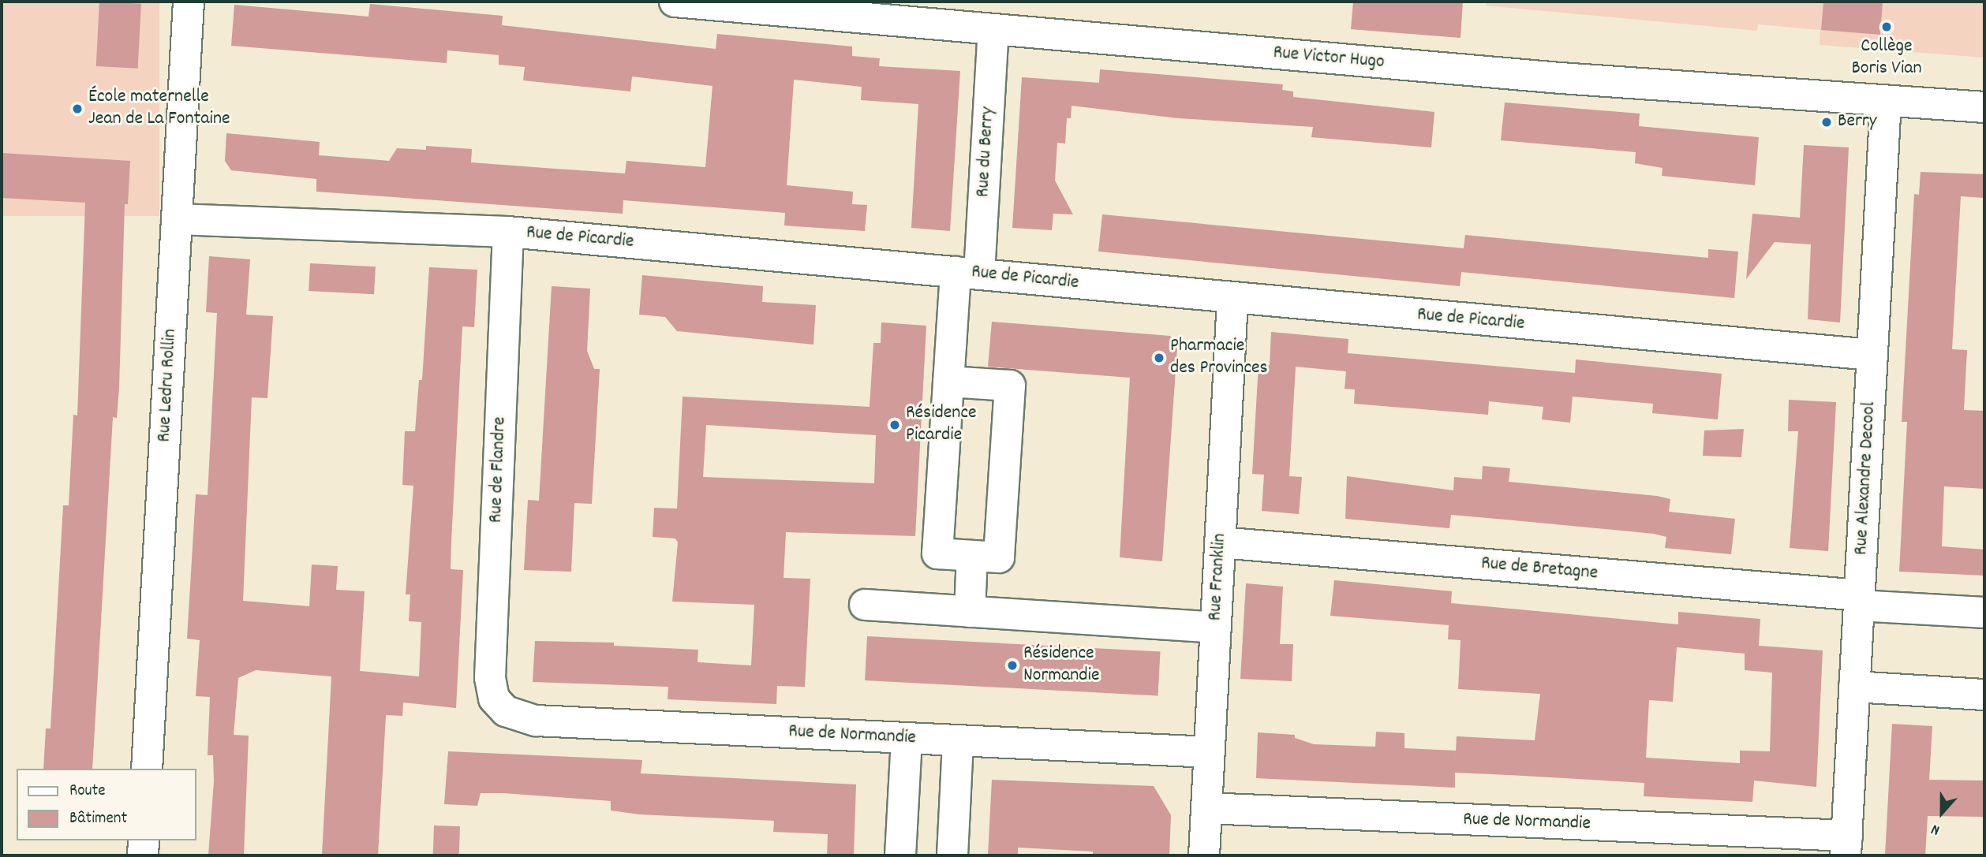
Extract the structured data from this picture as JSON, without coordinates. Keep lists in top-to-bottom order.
{
  "streets": {
    "street": [
      "Rue Victor Hugo",
      "Rue du Berry",
      "Rue de Picardie",
      "Rue Ledru Rollin",
      "Rue de Flandre",
      "Rue Alexandre Decool",
      "Rue de Bretagne",
      "Rue Franklin",
      "Rue de Normandie"
    ]
  },
  "crossings": [
    ["Rue Victor Hugo", "Rue du Berry"],
    ["Rue Victor Hugo", "Rue Alexandre Decool"],
    ["Rue du Berry", "Rue de Picardie"],
    ["Rue de Picardie", "Rue Ledru Rollin"],
    ["Rue de Picardie", "Rue de Flandre"],
    ["Rue de Picardie", "Rue Alexandre Decool"],
    ["Rue de Picardie", "Rue Franklin"],
    ["Rue de Flandre", "Rue de Normandie"],
    ["Rue Alexandre Decool", "Rue de Bretagne"],
    ["Rue Alexandre Decool", "Rue de Normandie"],
    ["Rue de Bretagne", "Rue Franklin"],
    ["Rue Franklin", "Rue de Normandie"]
  ],
  "places": [
    "Collège Boris Vian",
    "École maternelle Jean de La Fontaine",
    "Berry",
    "Pharmacie des Provinces",
    "Résidence Picardie",
    "Résidence Normandie"
  ],
  "legend": ["Route", "Bâtiment"],
  "north": "bottom"
}
